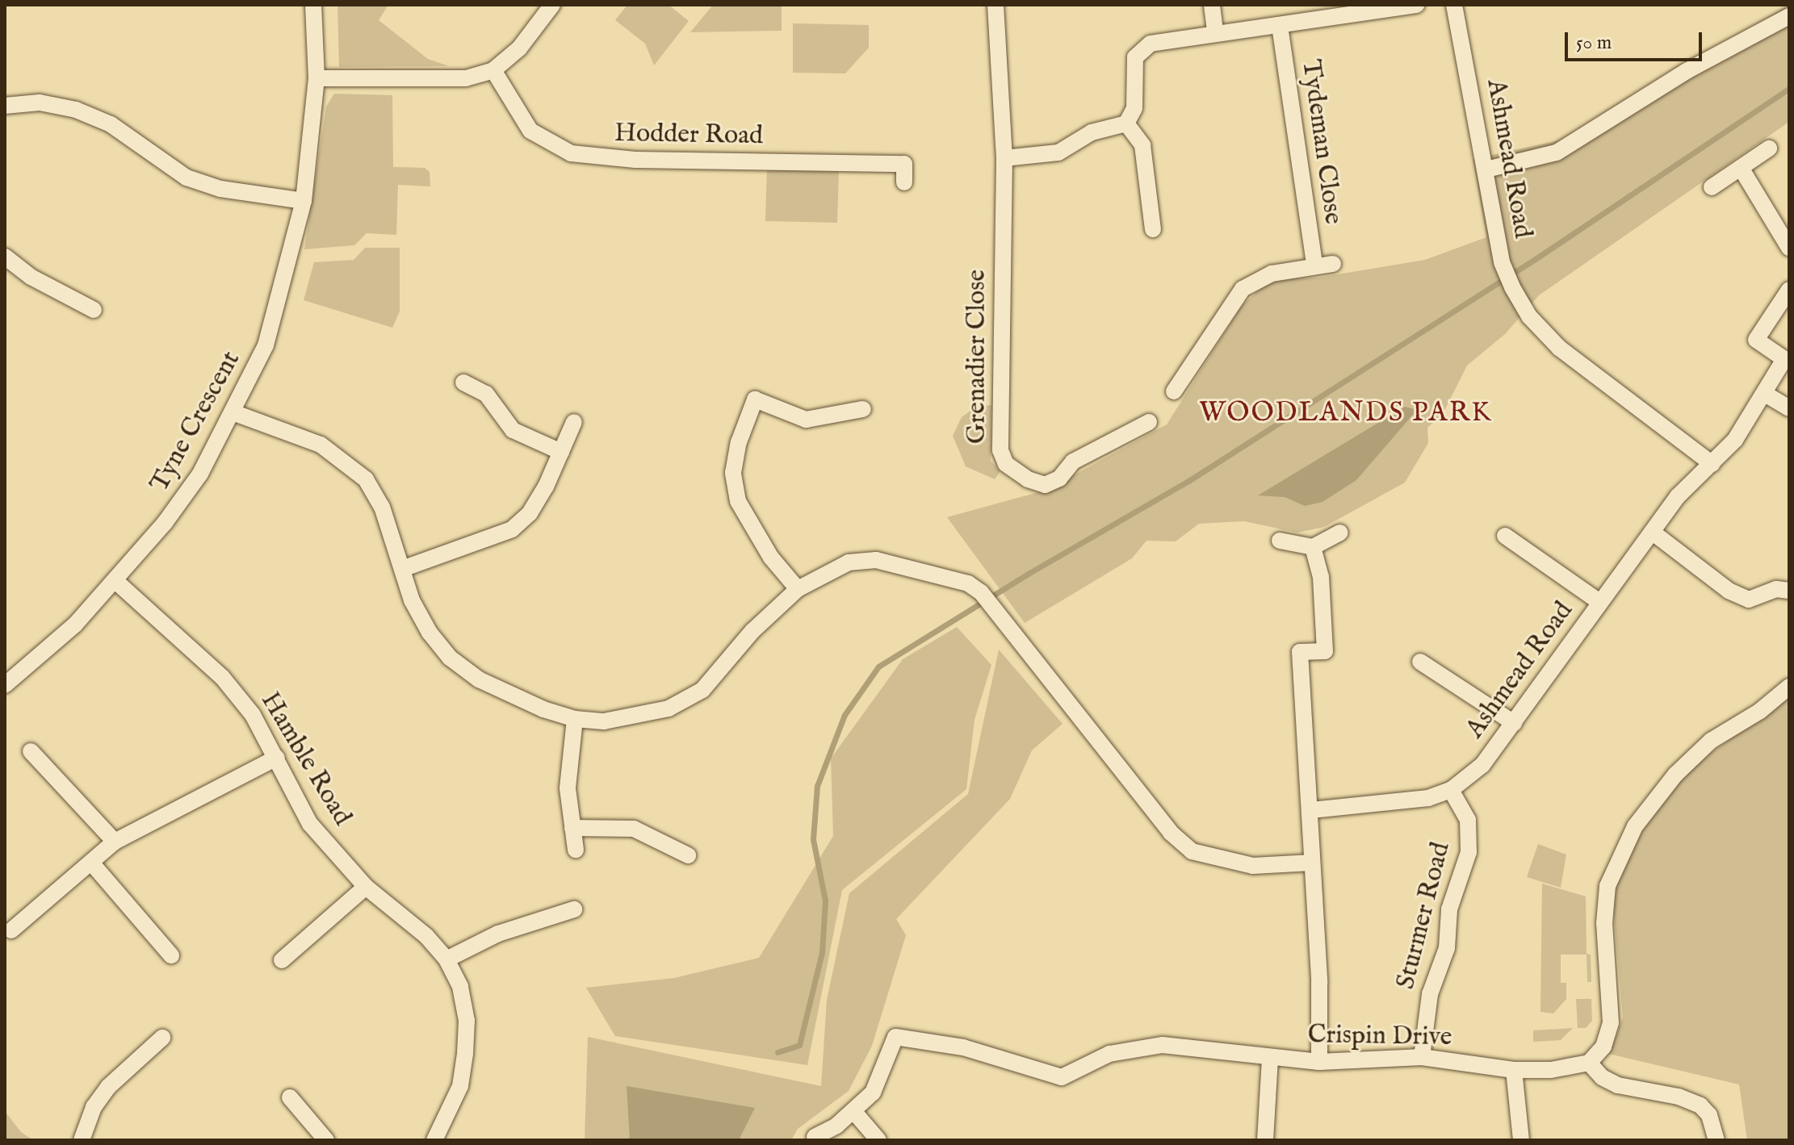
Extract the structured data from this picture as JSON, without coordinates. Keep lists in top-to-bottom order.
{
  "streets": {
    "street": [
      "Hodder Road",
      "Tydeman Close",
      "Ashmead Road",
      "Grenadier Close",
      "Tyne Crescent",
      "Hamble Road",
      "Sturmer Road",
      "Crispin Drive"
    ]
  },
  "crossings": [
    ["Ashmead Road", "Sturmer Road"],
    ["Tyne Crescent", "Hamble Road"],
    ["Sturmer Road", "Crispin Drive"]
  ],
  "districts": ["WOODLANDS PARK"],
  "scale_bar": "50 m"
}
